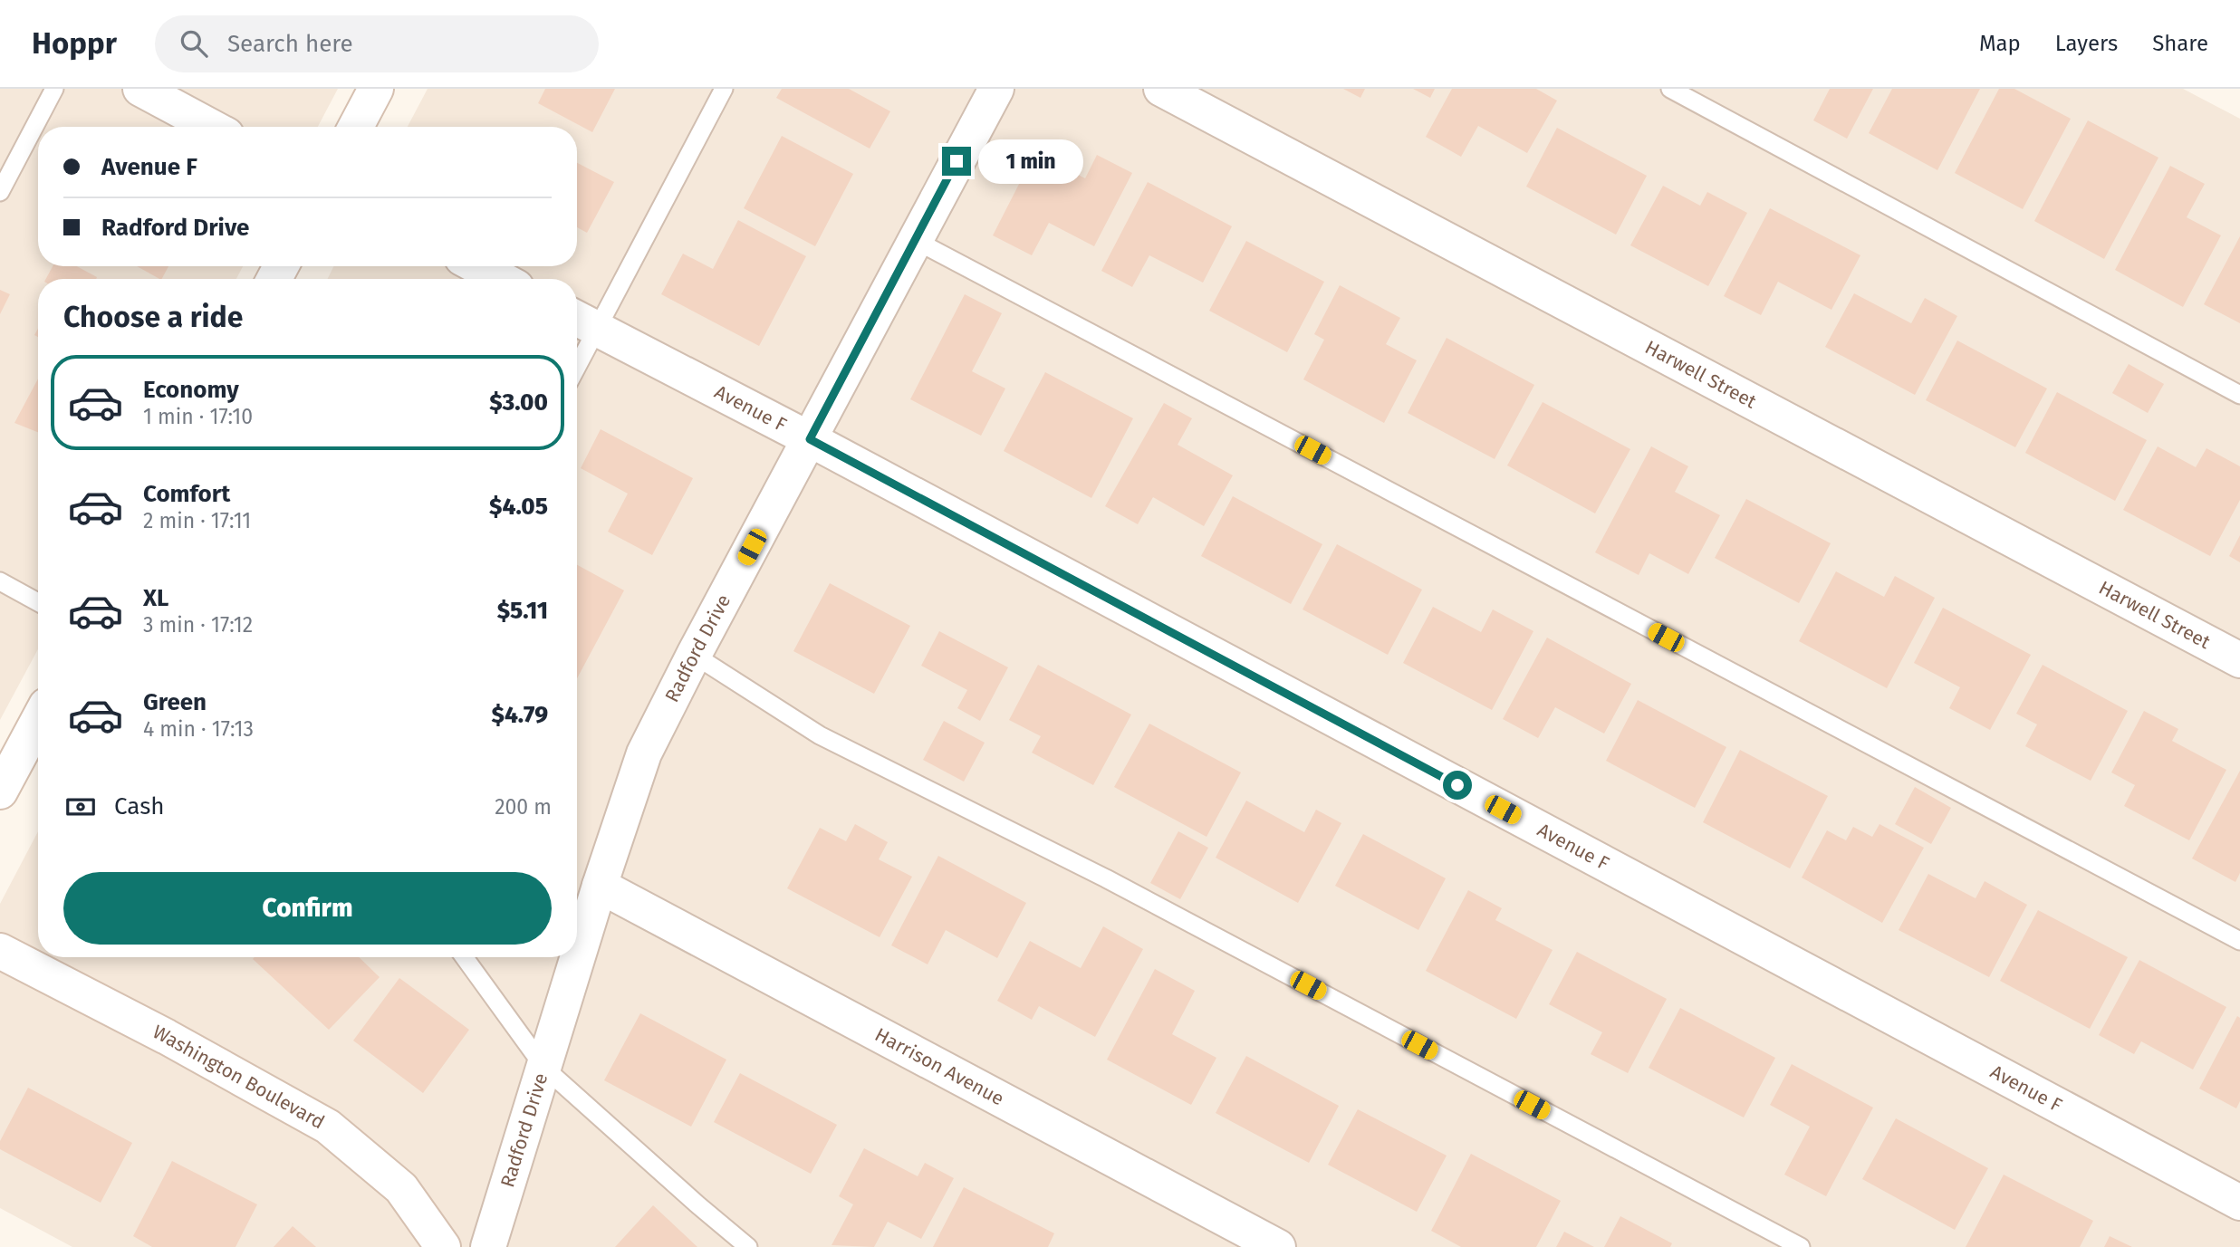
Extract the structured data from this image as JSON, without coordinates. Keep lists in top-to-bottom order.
{
  "streets": {
    "street": [
      "Harwell Street",
      "Avenue F",
      "Radford Drive",
      "Harrison Avenue",
      "Washington Boulevard"
    ]
  },
  "crossings": [
    ["Avenue F", "Radford Drive"],
    ["Radford Drive", "Harrison Avenue"]
  ],
  "page": {
    "header": "Hoppr",
    "search": "Search here",
    "nav": ["Map", "Layers", "Share"],
    "banner": ["Avenue F", "Radford Drive"],
    "bubble": "1 min",
    "heading": "Choose a ride",
    "list": [
      {
        "name": "Economy",
        "note": "1 min · 17:10",
        "value": "$3.00"
      },
      {
        "name": "Comfort",
        "note": "2 min · 17:11",
        "value": "$4.05"
      },
      {
        "name": "XL",
        "note": "3 min · 17:12",
        "value": "$5.11"
      },
      {
        "name": "Green",
        "note": "4 min · 17:13",
        "value": "$4.79"
      }
    ],
    "pay": ["Cash", "200 m"],
    "buttons": "Confirm"
  }
}
